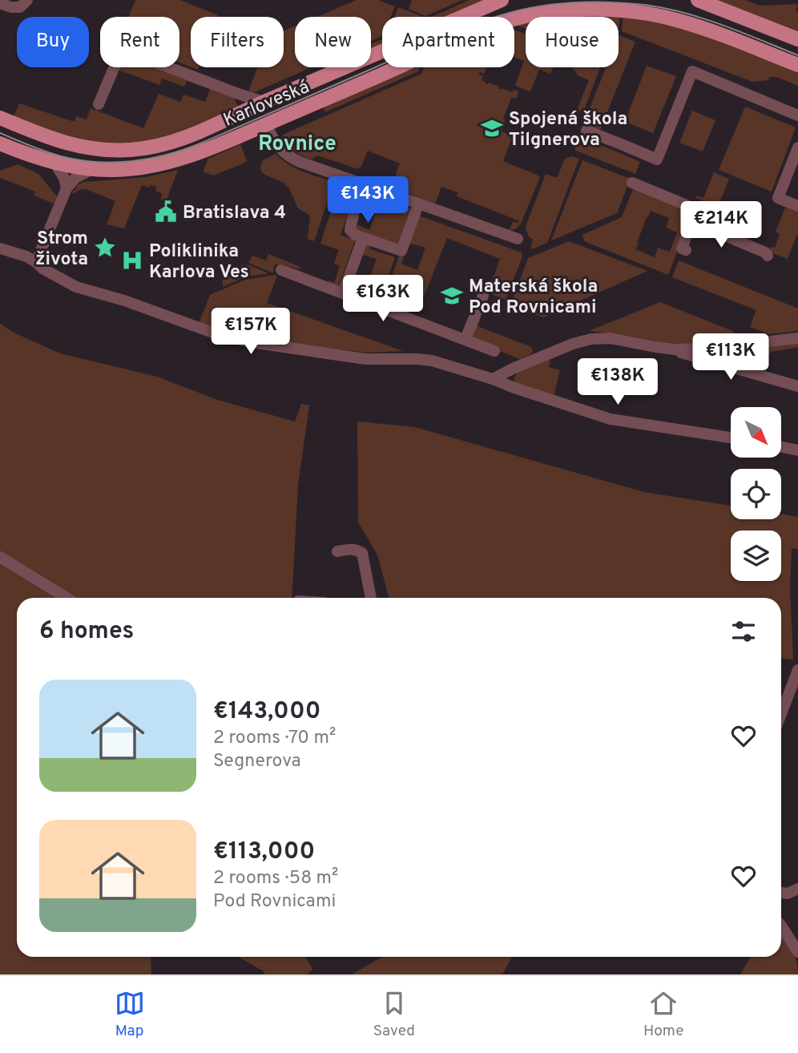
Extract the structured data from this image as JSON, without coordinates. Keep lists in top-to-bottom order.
{
  "streets": {
    "main road": ["Karloveská"]
  },
  "districts": ["Rovnice"],
  "places": {
    "school or university": ["Spojená škola Tilgnerova", "Materská škola Pod Rovnicami"],
    "public building": ["Bratislava 4"],
    "place": ["Strom života"],
    "hospital": ["Poliklinika Karlova Ves"]
  },
  "north": "bottom right",
  "page": {
    "chip": [
      "Buy",
      "Rent",
      "Filters",
      "New",
      "Apartment",
      "House"
    ],
    "price": [
      "€143K",
      "€214K",
      "€163K",
      "€157K",
      "€113K",
      "€138K"
    ],
    "heading": "6 homes",
    "list": [
      {
        "name": "€143,000",
        "note": "2 rooms · 70 m² · Segnerova"
      },
      {
        "name": "€113,000",
        "note": "2 rooms · 58 m² · Pod Rovnicami"
      }
    ],
    "tabs": ["Map", "Saved", "Home"]
  }
}
